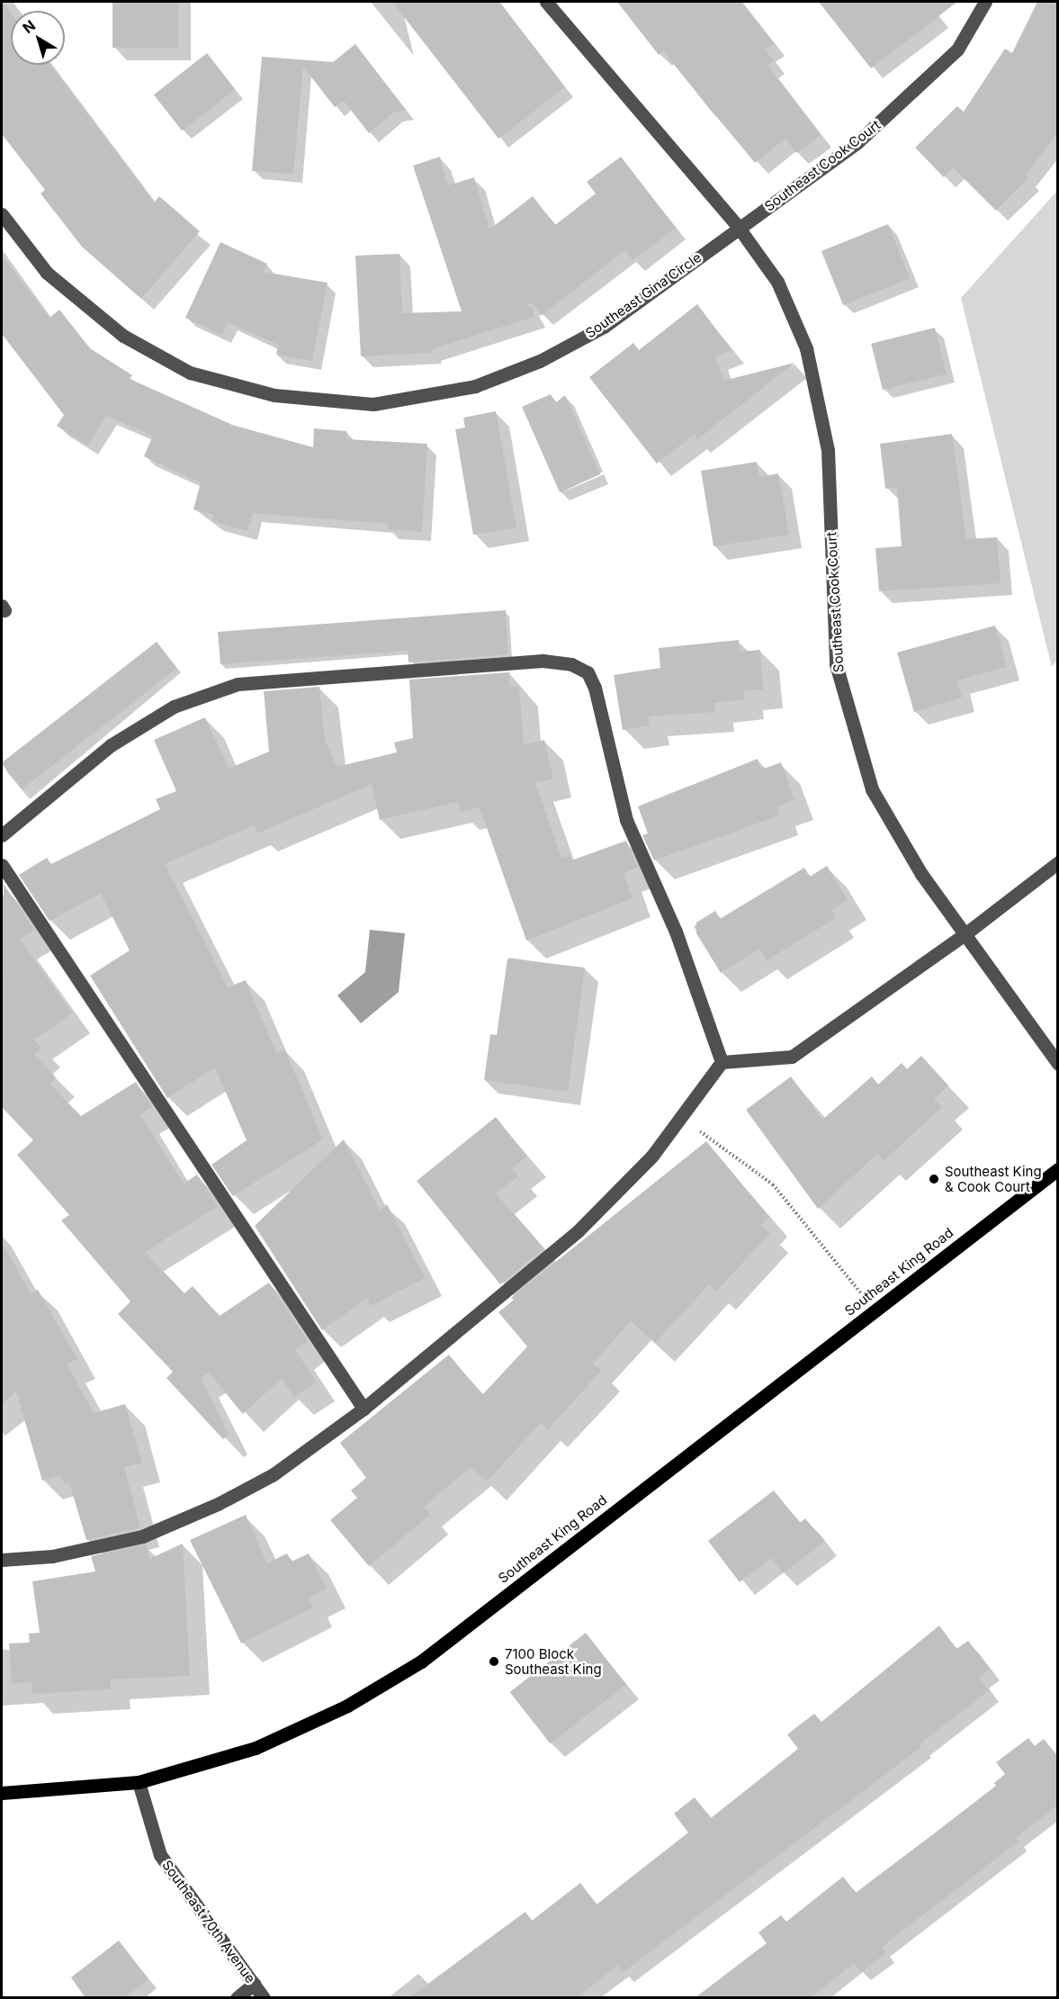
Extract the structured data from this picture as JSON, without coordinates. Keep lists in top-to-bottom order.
{
  "streets": {
    "main road": ["Southeast King Road"],
    "street": ["Southeast Cook Court", "Southeast Gina Circle", "Southeast 70th Avenue"]
  },
  "crossings": [
    ["Southeast Cook Court", "Southeast Gina Circle"],
    ["Southeast King Road", "Southeast 70th Avenue"]
  ],
  "places": ["Southeast King & Cook Court", "7100 Block Southeast King"],
  "north": "top left"
}
